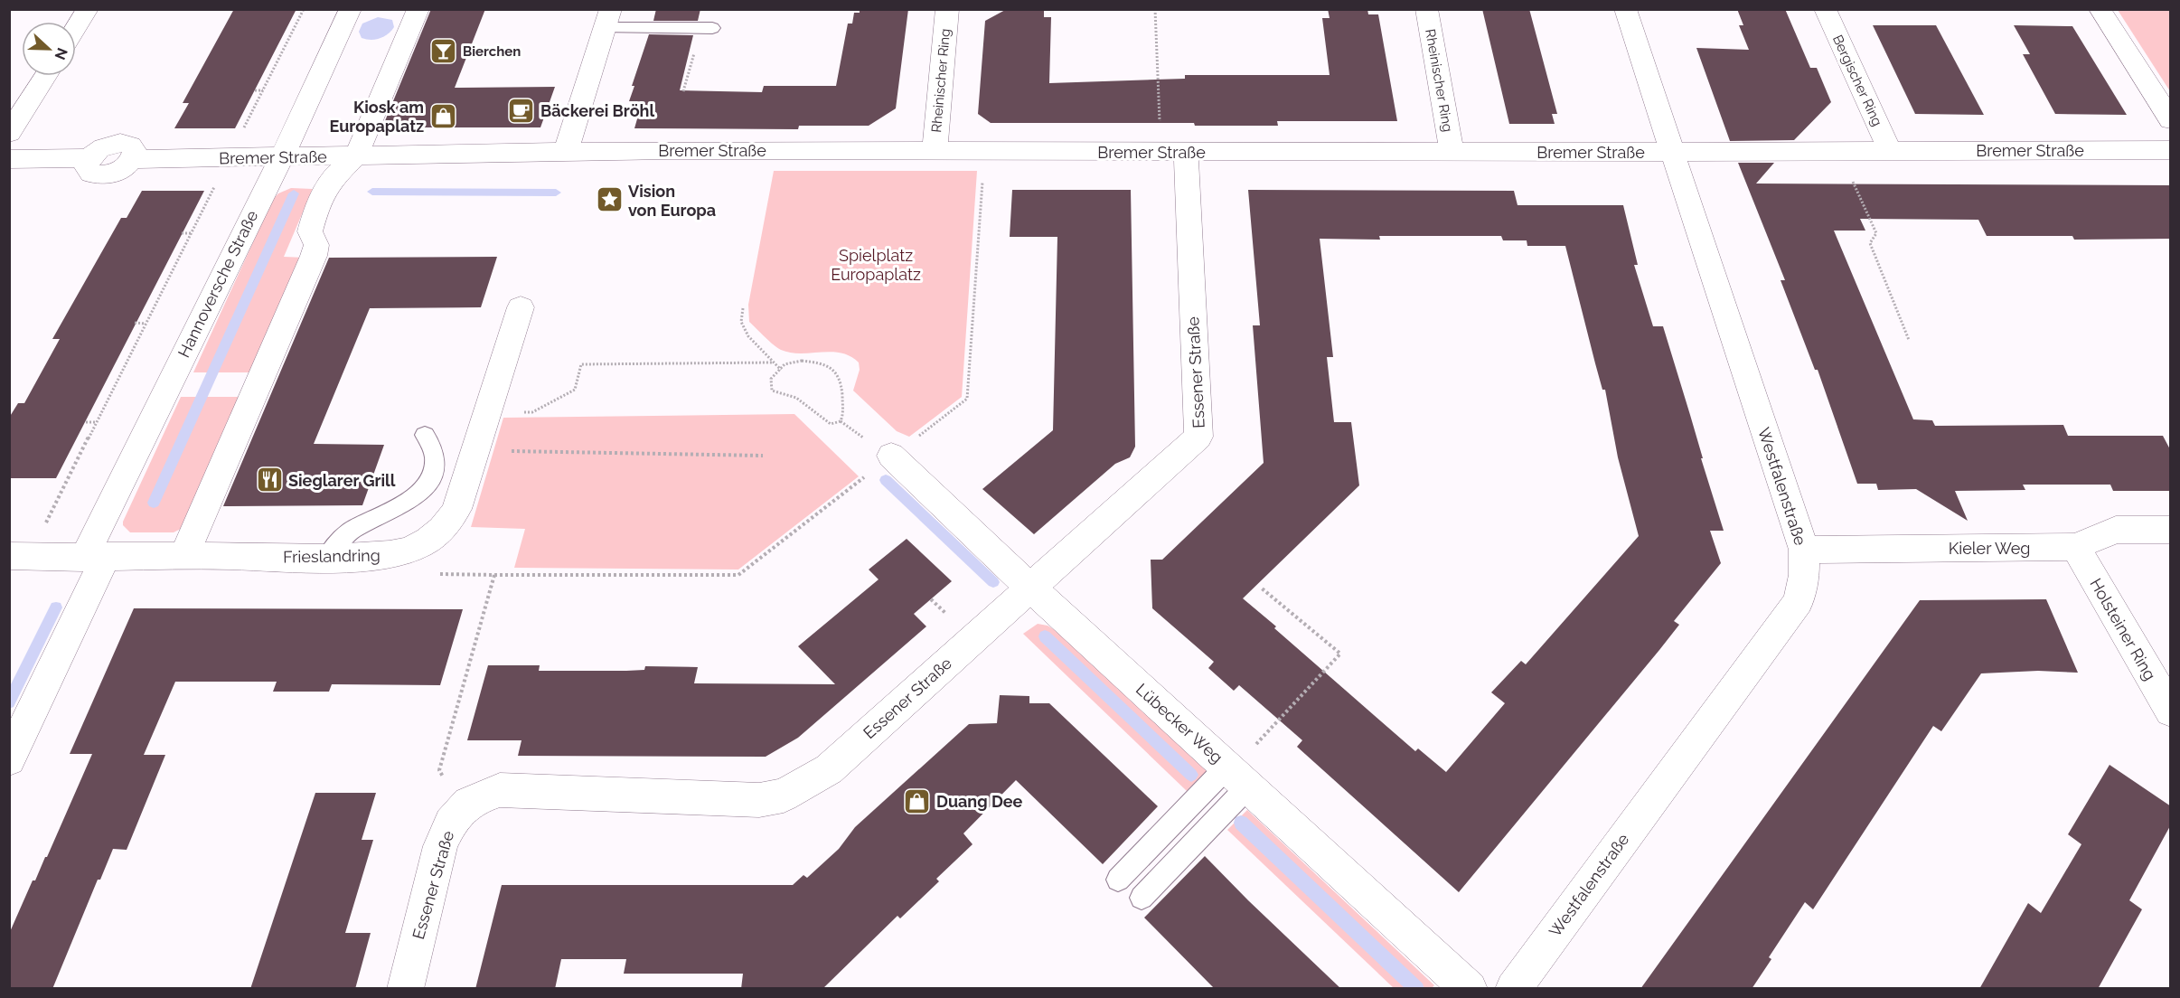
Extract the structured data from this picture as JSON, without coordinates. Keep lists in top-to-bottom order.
{
  "streets": {
    "street": [
      "Rheinischer Ring",
      "Bergischer Ring",
      "Bremer Straße",
      "Hannoversche Straße",
      "Essener Straße",
      "Westfalenstraße",
      "Kieler Weg",
      "Frieslandring",
      "Holsteiner Ring",
      "Lübecker Weg"
    ]
  },
  "crossings": [
    ["Rheinischer Ring", "Bremer Straße"],
    ["Bergischer Ring", "Bremer Straße"],
    ["Bremer Straße", "Hannoversche Straße"],
    ["Bremer Straße", "Essener Straße"],
    ["Bremer Straße", "Westfalenstraße"],
    ["Hannoversche Straße", "Frieslandring"],
    ["Essener Straße", "Lübecker Weg"],
    ["Westfalenstraße", "Kieler Weg"],
    ["Kieler Weg", "Holsteiner Ring"]
  ],
  "parks": ["Spielplatz Europaplatz"],
  "places": {
    "bar": ["Bierchen"],
    "cafe": ["Bäckerei Bröhl"],
    "shop": ["Kiosk am Europaplatz", "Duang Dee"],
    "place": ["Vision von Europa"],
    "restaurant": ["Sieglarer Grill"]
  },
  "north": "right"
}
